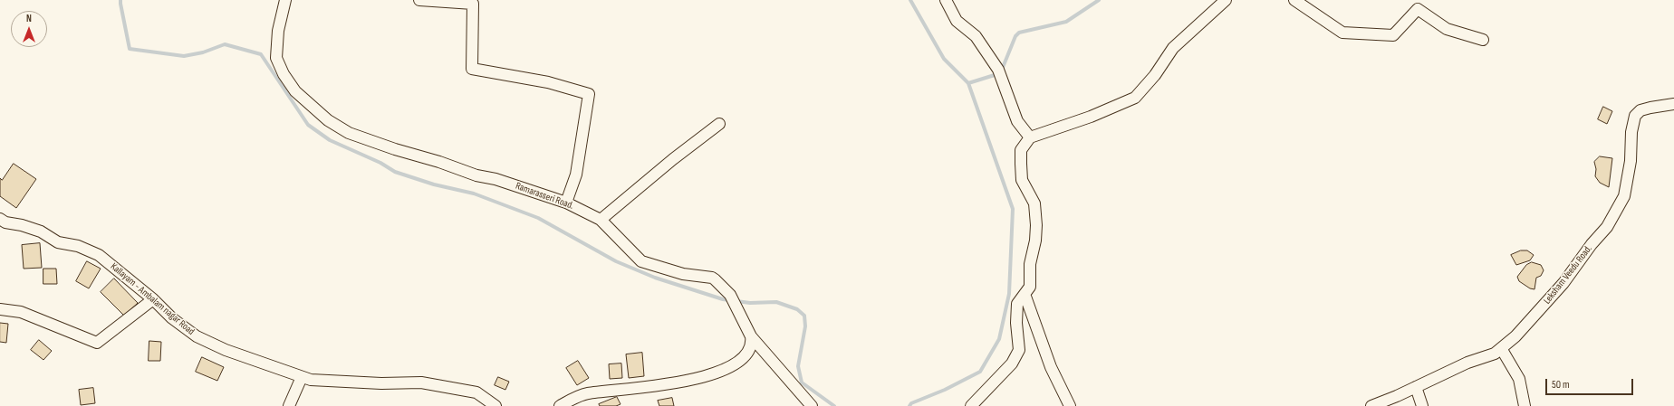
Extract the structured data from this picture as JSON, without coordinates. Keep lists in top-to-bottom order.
{
  "streets": {
    "street": ["Ramarasseri Road.", "Leksham Veedu Road.", "Kallayam - Ambalam nagar Road"]
  },
  "scale_bar": "50 m",
  "north": "top"
}
